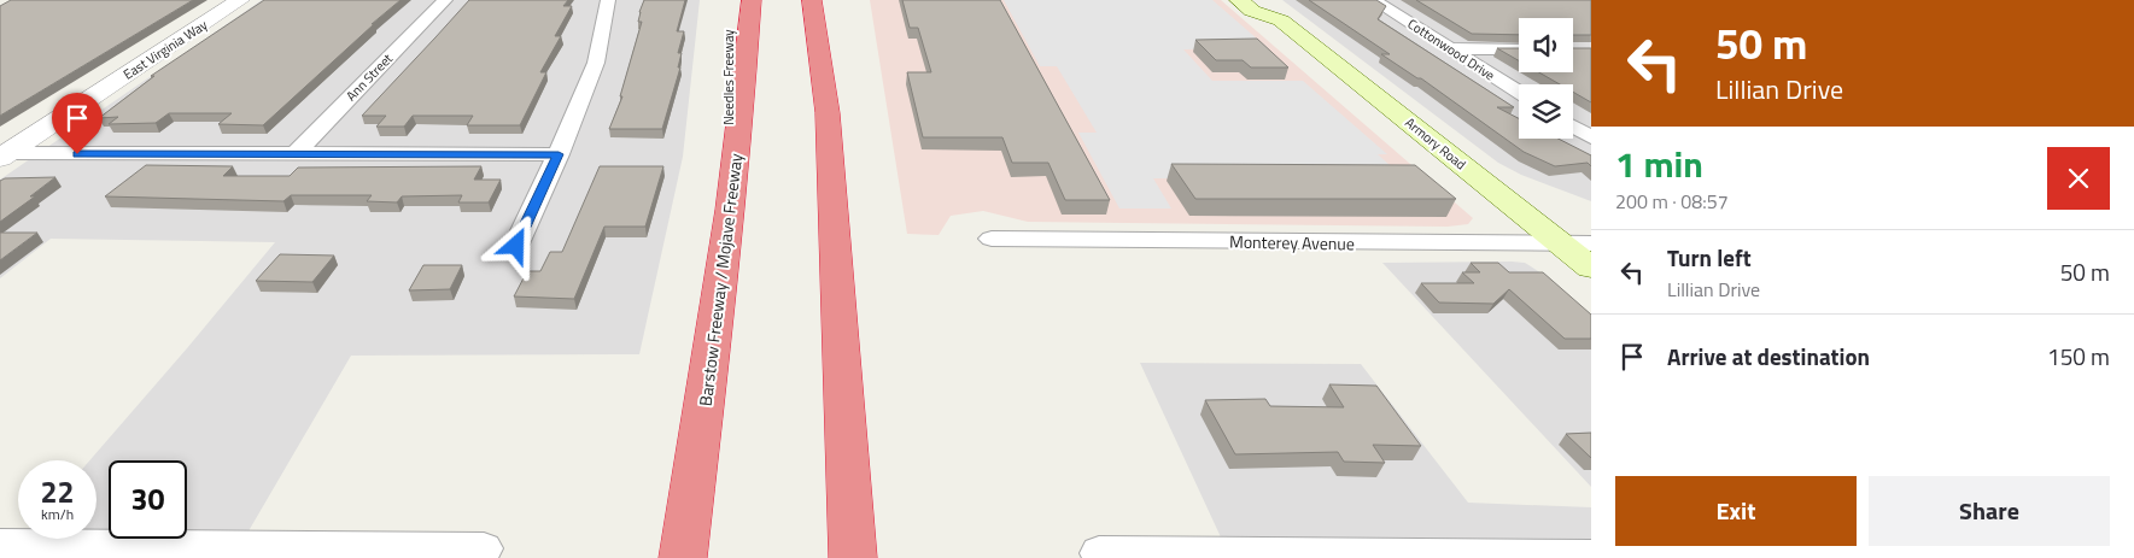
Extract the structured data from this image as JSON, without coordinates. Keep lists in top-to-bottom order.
{
  "streets": {
    "highway": ["Needles Freeway", "Barstow Freeway / Mojave Freeway"],
    "main road": ["Armory Road"],
    "street": [
      "East Virginia Way",
      "Cottonwood Drive",
      "Ann Street",
      "Monterey Avenue"
    ]
  },
  "crossings": [
    ["Needles Freeway", "Barstow Freeway / Mojave Freeway"],
    ["Armory Road", "Monterey Avenue"]
  ],
  "page": {
    "turn": ["50 m", "Lillian Drive"],
    "heading": ["1 min", "200 m · 08:57"],
    "list": [
      {
        "name": "Turn left",
        "note": "Lillian Drive",
        "value": "50 m"
      },
      {
        "name": "Arrive at destination",
        "value": "150 m"
      }
    ],
    "speed": "22 km/h",
    "limit": "30",
    "buttons": ["Exit", "Share"]
  }
}
